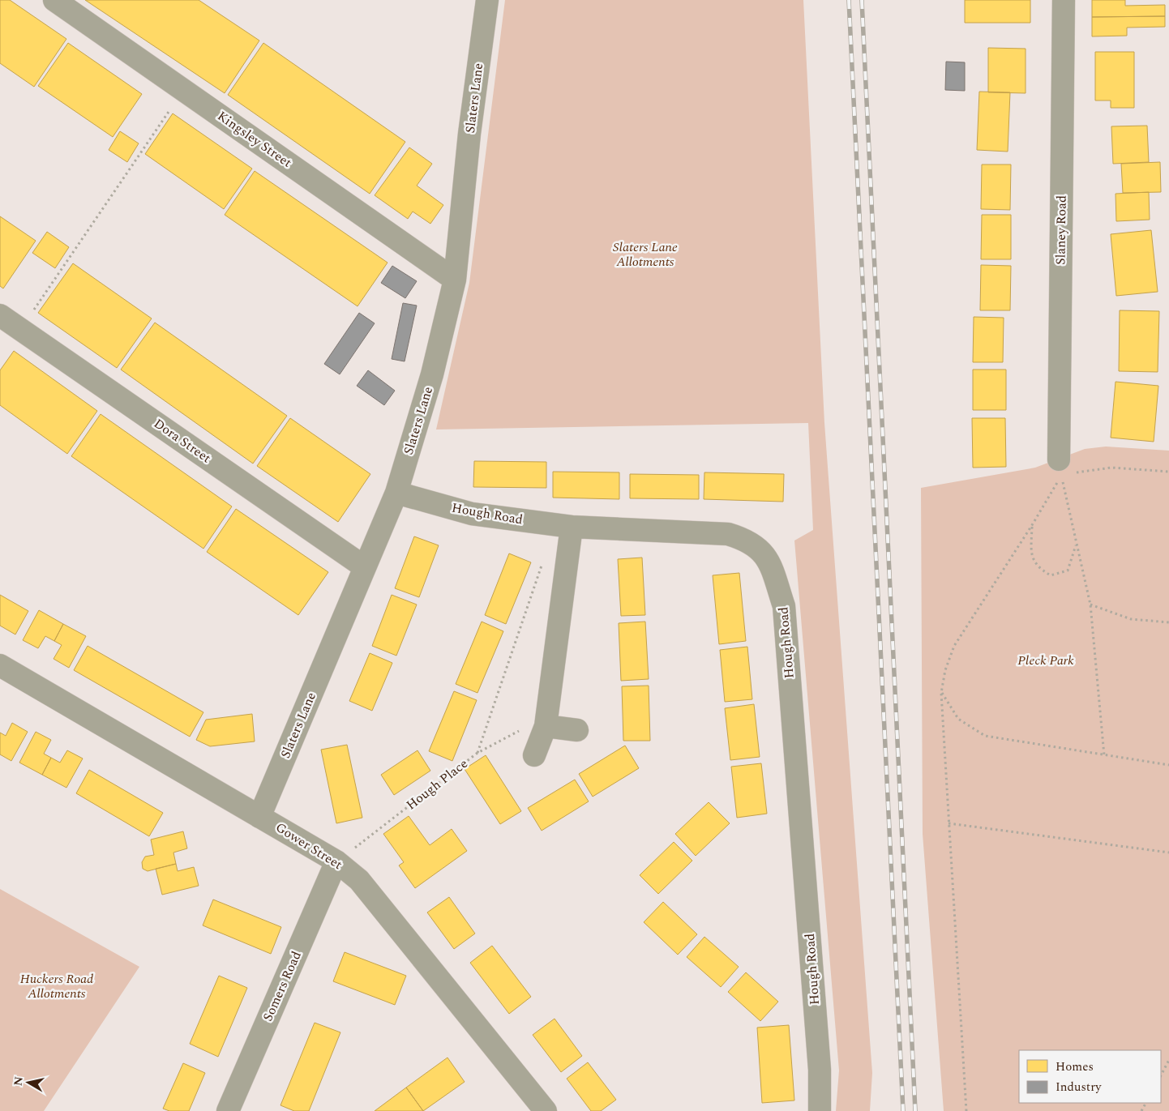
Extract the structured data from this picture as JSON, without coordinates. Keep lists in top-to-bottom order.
{
  "streets": {
    "street": [
      "Slaters Lane",
      "Kingsley Street",
      "Slaney Road",
      "Dora Street",
      "Hough Road",
      "Gower Street",
      "Somers Road"
    ],
    "path": ["Hough Place"]
  },
  "crossings": [
    ["Slaters Lane", "Kingsley Street"],
    ["Slaters Lane", "Dora Street"],
    ["Slaters Lane", "Hough Road"],
    ["Slaters Lane", "Gower Street"],
    ["Hough Place", "Gower Street"],
    ["Hough Place", "Somers Road"],
    ["Gower Street", "Somers Road"]
  ],
  "parks": ["Slaters Lane Allotments", "Pleck Park", "Huckers Road Allotments"],
  "legend": ["Homes", "Industry"],
  "north": "left"
}
